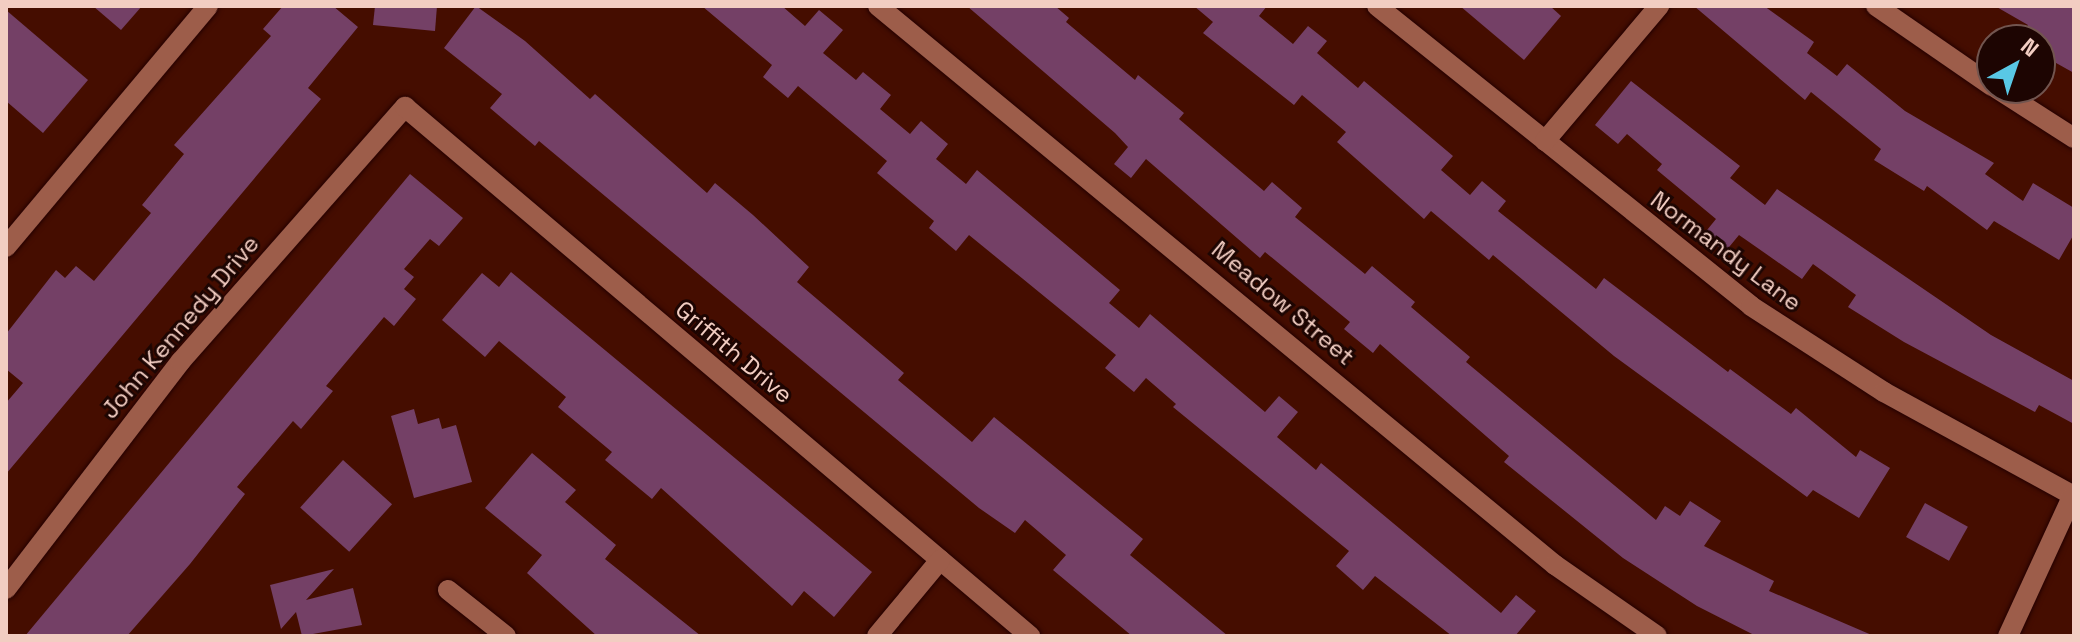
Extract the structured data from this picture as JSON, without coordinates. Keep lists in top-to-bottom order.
{
  "streets": {
    "street": [
      "Normandy Lane",
      "Meadow Street",
      "John Kennedy Drive",
      "Griffith Drive"
    ]
  },
  "crossings": [
    ["John Kennedy Drive", "Griffith Drive"]
  ],
  "north": "top right"
}
